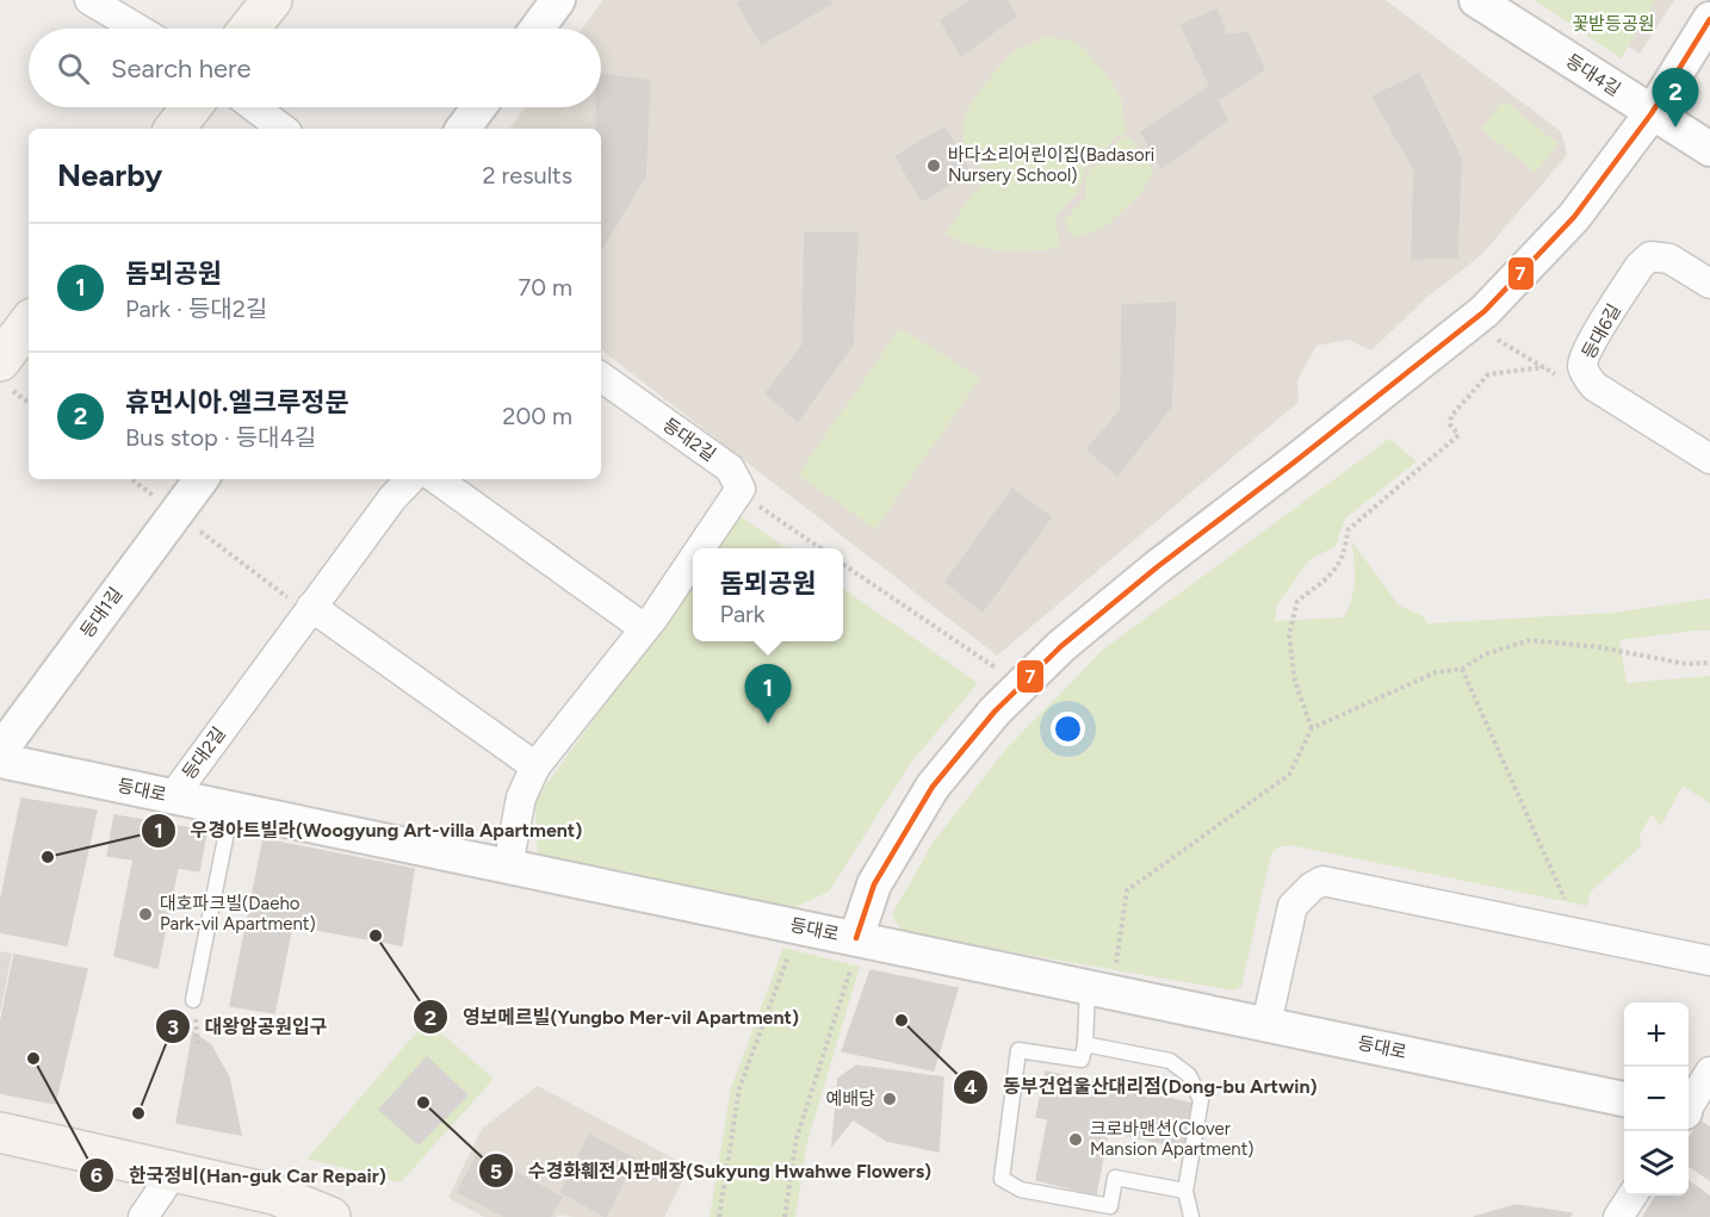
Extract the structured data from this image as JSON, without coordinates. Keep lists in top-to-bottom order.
{
  "streets": {
    "street": [
      "등대4길",
      "등대6길",
      "등대2길",
      "등대1길",
      "등대로"
    ]
  },
  "crossings": [
    ["등대2길", "등대로"]
  ],
  "parks": ["꽃받등공원"],
  "places": [
    "바다소리어린이집(Badasori Nursery School)",
    "우경아트빌라(Woogyung Art-villa Apartment)",
    "대호파크빌(Daeho Park-vil Apartment)",
    "영보메르빌(Yungbo Mer-vil Apartment)",
    "동부건업울산대리점(Dong-bu Artwin)",
    "한국정비(Han-guk Car Repair)",
    "예배당",
    "수경화훼전시판매장(Sukyung Hwahwe Flowers)",
    "대왕암공원입구",
    "크로바맨션(Clover Mansion Apartment)"
  ],
  "lines": ["transit line 7"],
  "page": {
    "search": "Search here",
    "pins": ["2", "1"],
    "heading": ["Nearby", "2 results"],
    "list": [
      {
        "mark": "1",
        "name": "돔뫼공원",
        "note": "Park · 등대2길",
        "value": "70 m"
      },
      {
        "mark": "2",
        "name": "휴먼시아.엘크루정문",
        "note": "Bus stop · 등대4길",
        "value": "200 m"
      }
    ],
    "popup": ["돔뫼공원", "Park"],
    "map_buttons": ["+", "−"]
  }
}
